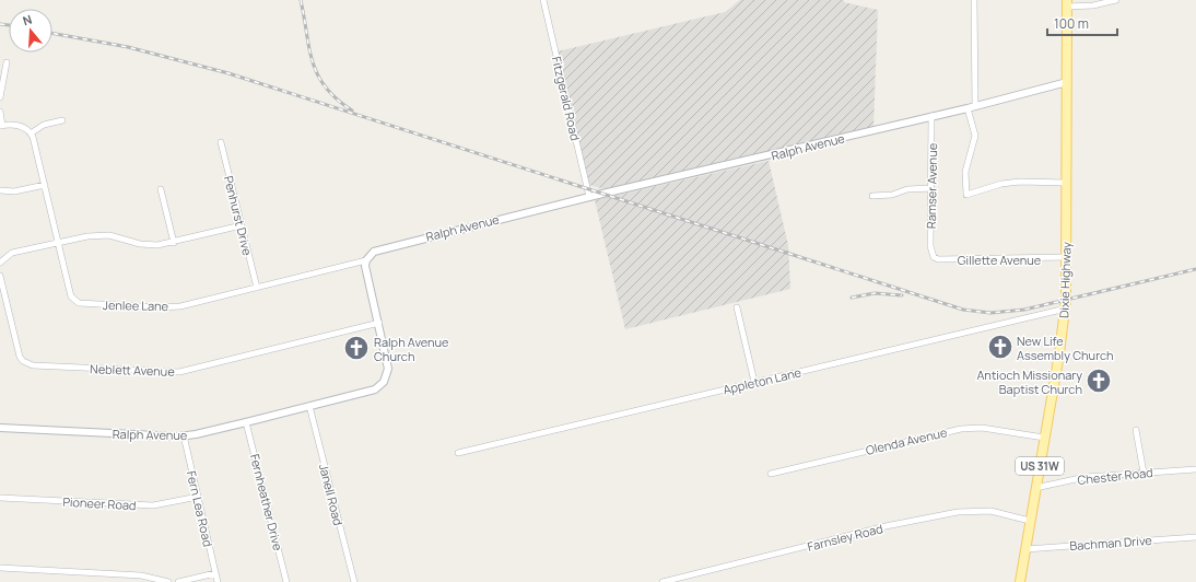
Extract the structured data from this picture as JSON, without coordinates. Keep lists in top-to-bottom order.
{
  "streets": {
    "main road": ["Dixie Highway", "US 31W"],
    "street": [
      "Fitzgerald Road",
      "Ralph Avenue",
      "Ramser Avenue",
      "Penhurst Drive",
      "Gillette Avenue",
      "Jenlee Lane",
      "Neblett Avenue",
      "Appleton Lane",
      "Olenda Avenue",
      "Chester Road",
      "Janell Road",
      "Fernheather Drive",
      "Pioneer Road",
      "Fern Lea Road",
      "Farnsley Road",
      "Bachman Drive"
    ]
  },
  "crossings": [
    ["Fitzgerald Road", "Ralph Avenue"],
    ["Ralph Avenue", "Ramser Avenue"],
    ["Ralph Avenue", "Dixie Highway"],
    ["Ralph Avenue", "Jenlee Lane"],
    ["Ralph Avenue", "Neblett Avenue"],
    ["Ralph Avenue", "Janell Road"],
    ["Ralph Avenue", "Fernheather Drive"],
    ["Ralph Avenue", "Fern Lea Road"],
    ["Ramser Avenue", "Gillette Avenue"],
    ["Penhurst Drive", "Jenlee Lane"],
    ["Gillette Avenue", "Dixie Highway"],
    ["Dixie Highway", "Appleton Lane"],
    ["Dixie Highway", "Olenda Avenue"],
    ["Dixie Highway", "Chester Road"],
    ["Dixie Highway", "Farnsley Road"],
    ["Dixie Highway", "Bachman Drive"],
    ["Pioneer Road", "Fern Lea Road"]
  ],
  "places": {
    "church": ["New Life Assembly Church", "Ralph Avenue Church", "Antioch Missionary Baptist Church"]
  },
  "scale_bar": "100 m",
  "north": "top"
}
